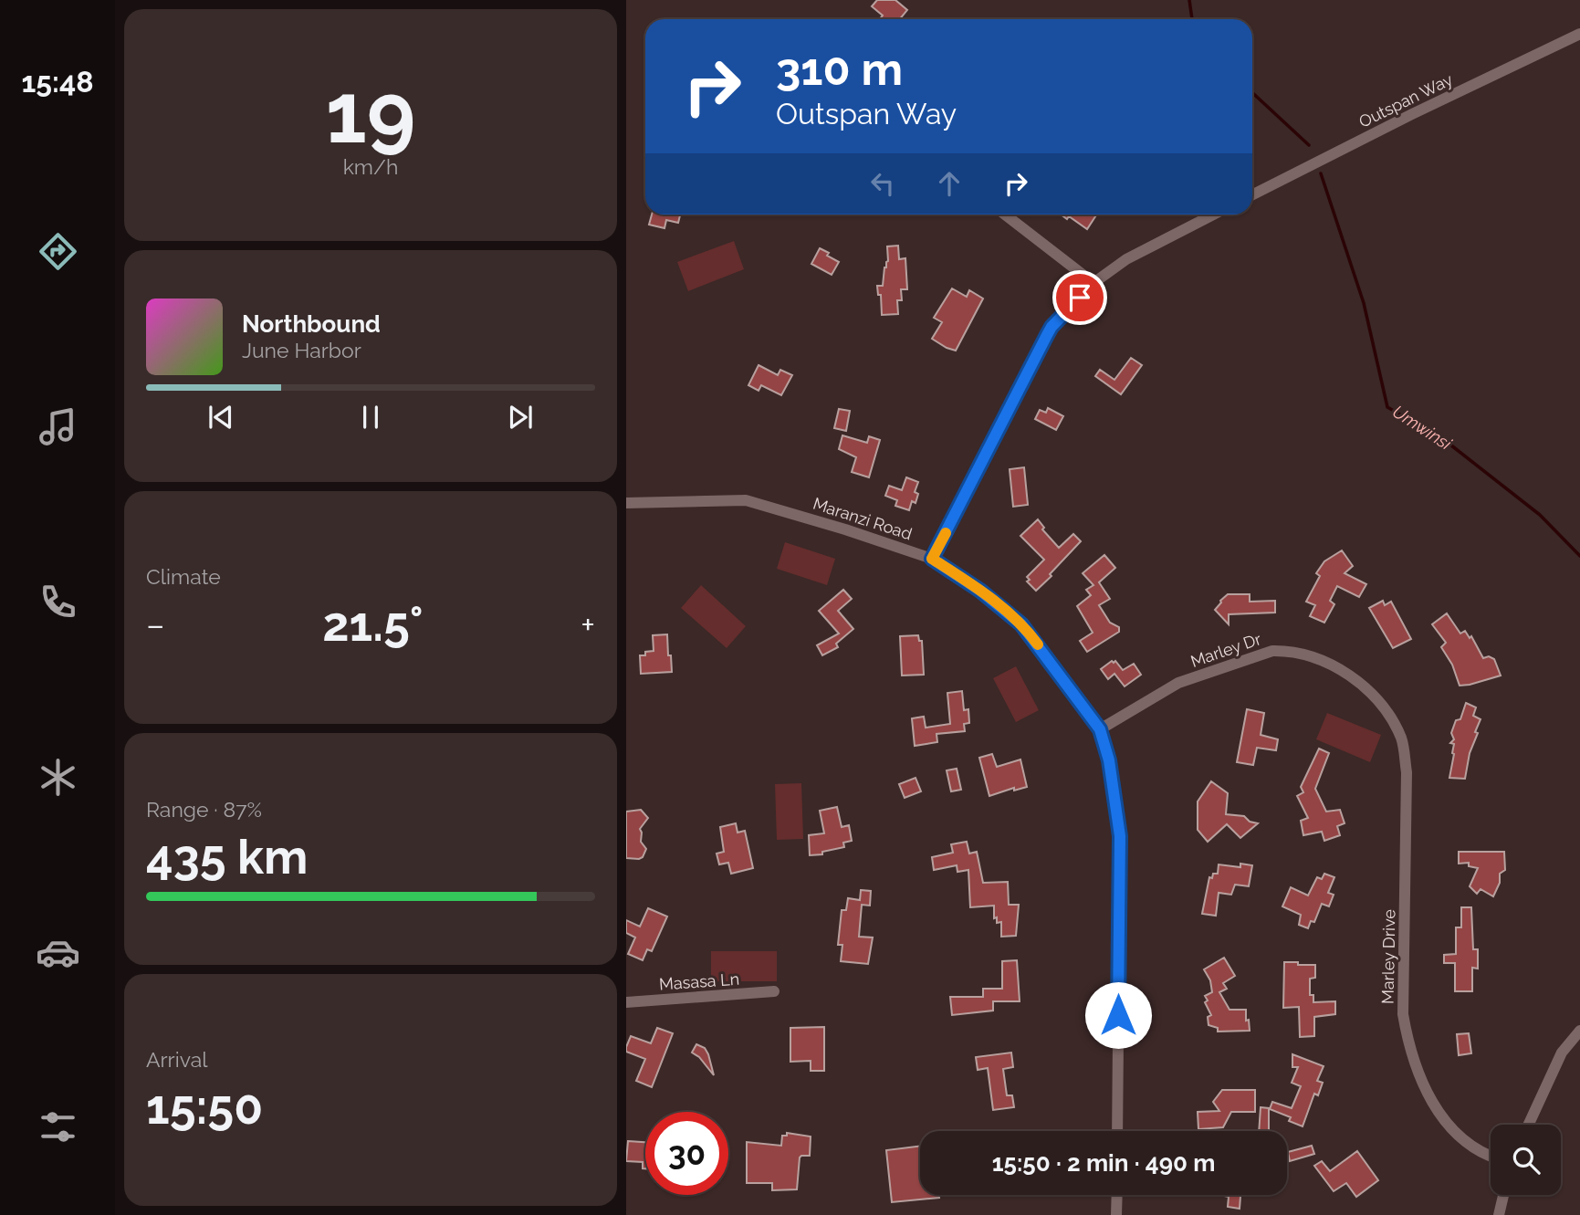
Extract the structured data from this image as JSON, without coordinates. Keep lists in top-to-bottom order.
{
  "streets": {
    "street": [
      "Outspan Way",
      "Maranzi Road",
      "Marley Dr",
      "Marley Drive",
      "Masasa Ln"
    ]
  },
  "crossings": [
    ["Maranzi Road", "Marley Dr"],
    ["Marley Dr", "Marley Drive"]
  ],
  "water": ["Umwinsi"],
  "page": {
    "tabs": "15:48",
    "tile": [
      ["19", "km/h"],
      "Climate",
      ["Range · 87%", "435 km"],
      ["Arrival", "15:50"]
    ],
    "turn": ["310 m", "Outspan Way"],
    "song": ["Northbound", "June Harbor"],
    "heat": ["−", "21.5°", "+"],
    "limit": "30",
    "trip": "15:50 · 2 min · 490 m"
  }
}
